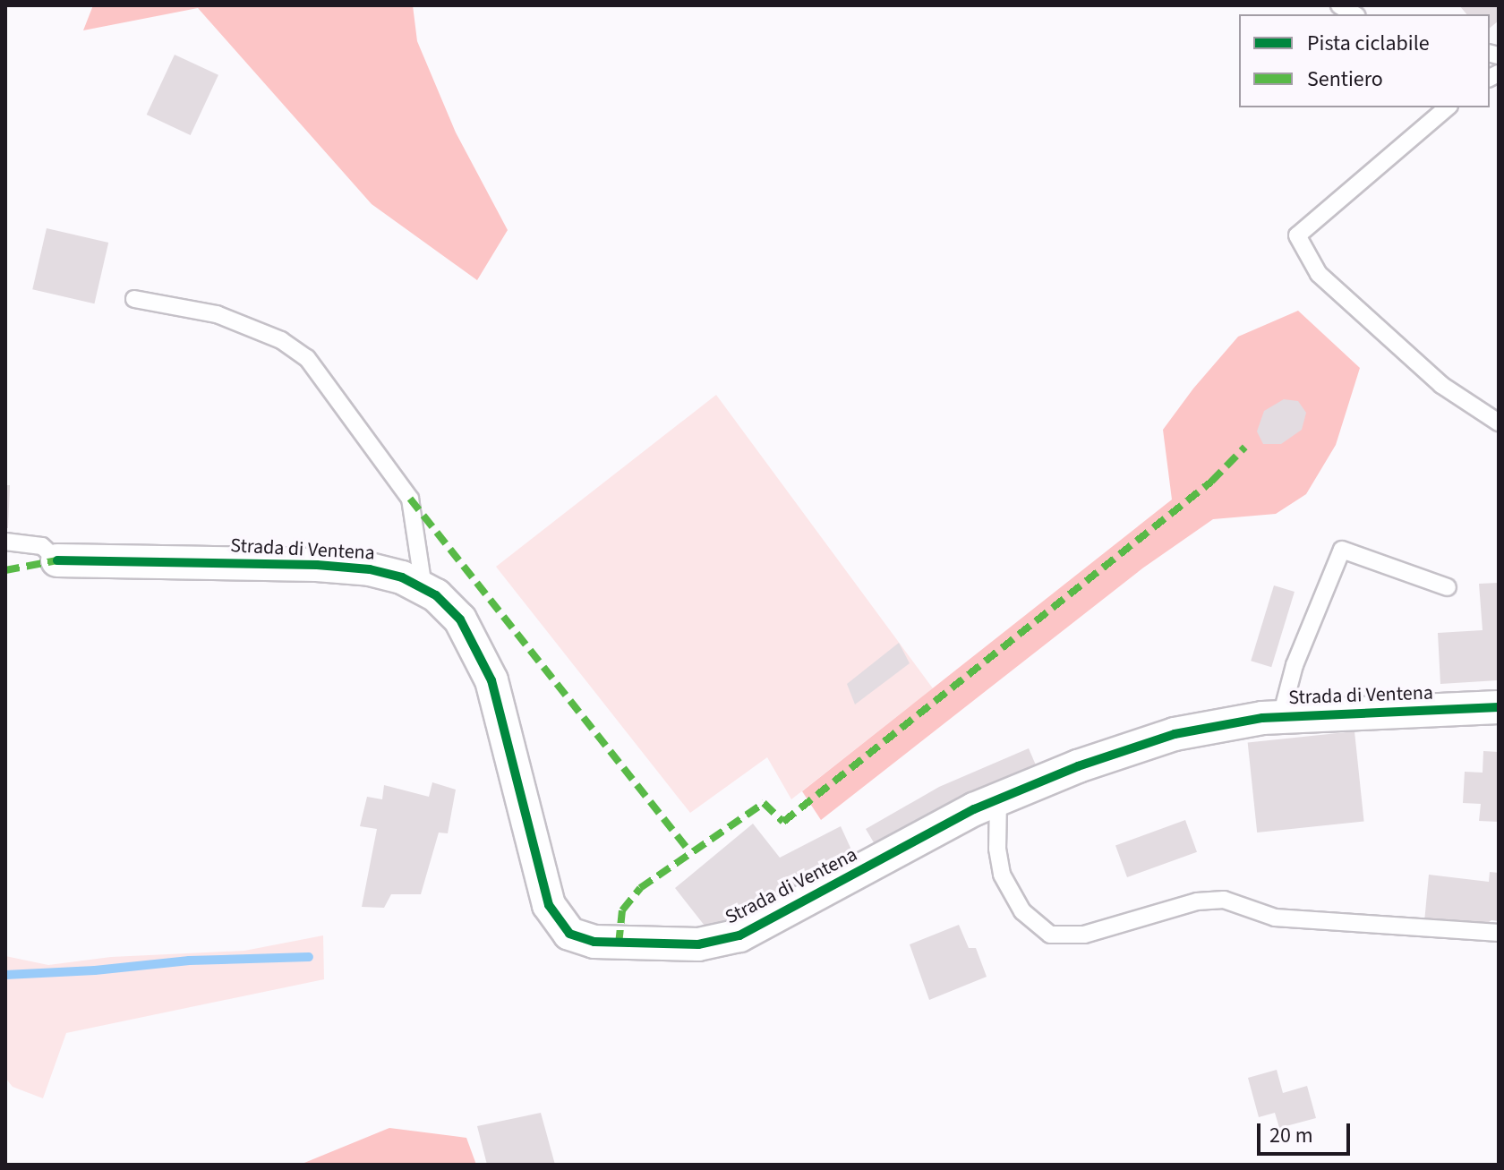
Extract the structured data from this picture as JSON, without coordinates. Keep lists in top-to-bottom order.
{
  "streets": {
    "street": ["Strada di Ventena"]
  },
  "legend": ["Pista ciclabile", "Sentiero"],
  "scale_bar": "20 m"
}
